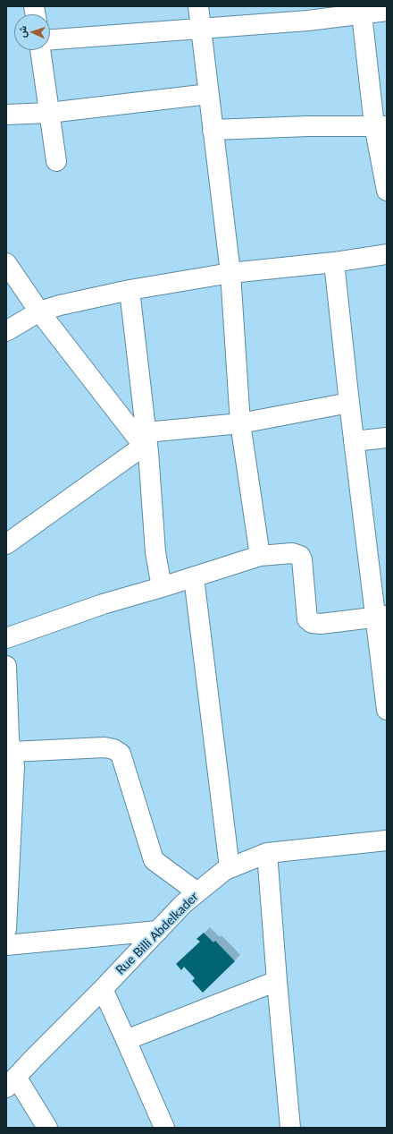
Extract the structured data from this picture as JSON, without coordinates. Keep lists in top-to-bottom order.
{
  "streets": {
    "street": ["Rue Billi Abdelkader"]
  },
  "north": "left"
}
